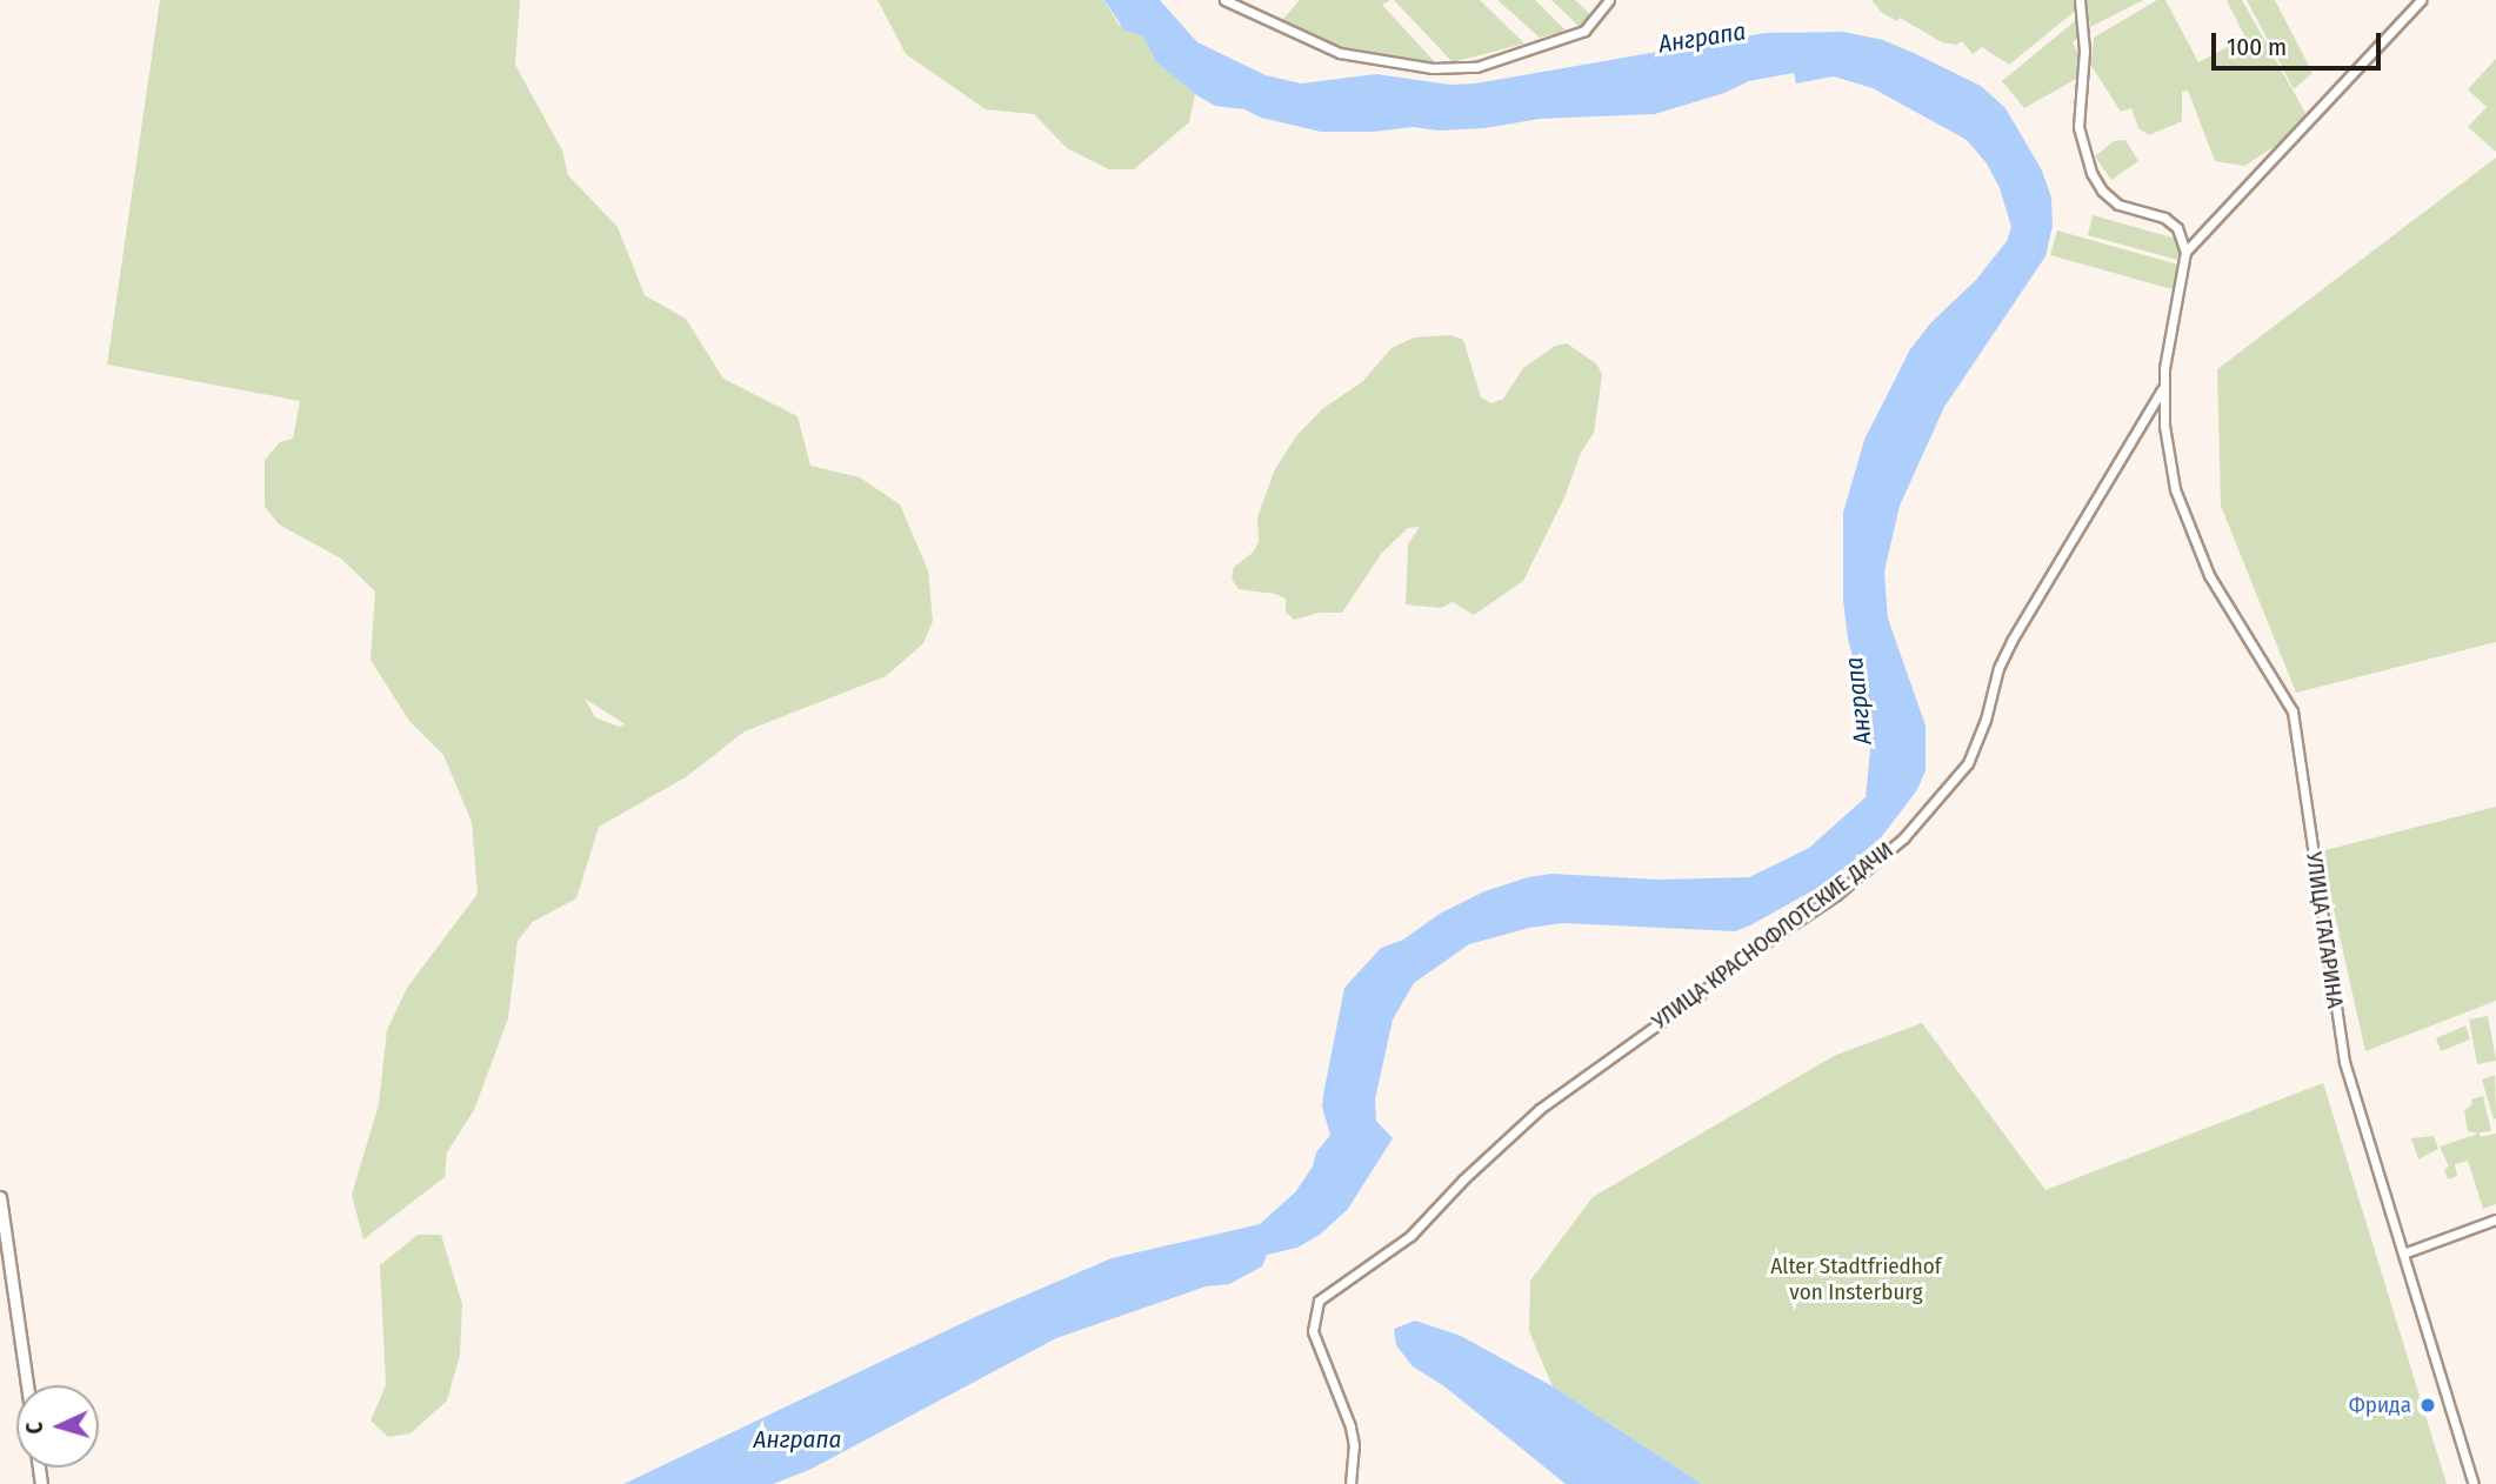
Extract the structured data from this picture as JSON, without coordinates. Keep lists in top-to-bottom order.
{
  "streets": {
    "street": ["УЛИЦА ГАГАРИНА", "УЛИЦА КРАСНОФЛОТСКИЕ ДАЧИ"]
  },
  "crossings": [
    ["УЛИЦА ГАГАРИНА", "УЛИЦА КРАСНОФЛОТСКИЕ ДАЧИ"]
  ],
  "water": ["Анграпа"],
  "parks": ["Alter Stadtfriedhof von Insterburg"],
  "places": ["Фрида"],
  "scale_bar": "100 m",
  "north": "left"
}
